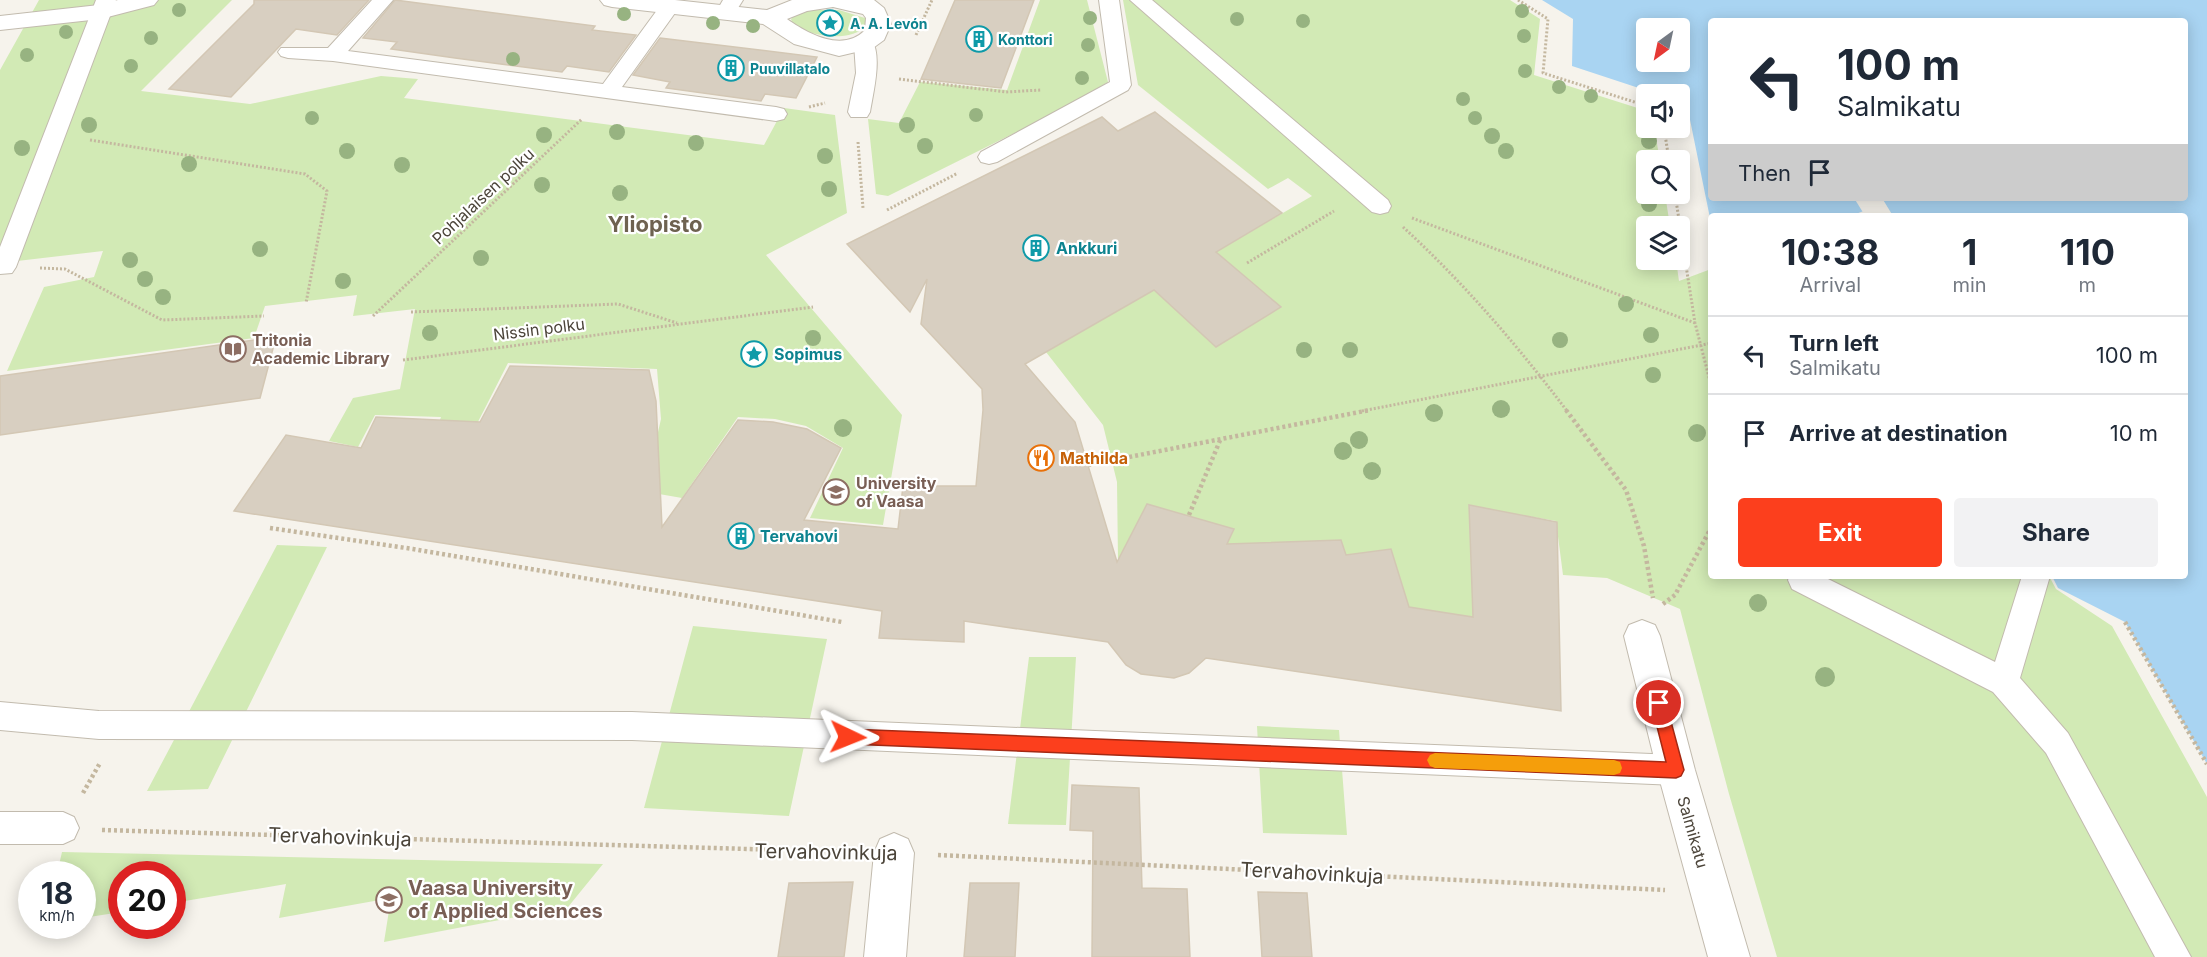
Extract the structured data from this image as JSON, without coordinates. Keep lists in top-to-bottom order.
{
  "streets": {
    "street": ["Salmikatu"],
    "path": ["Pohjalaisen polku", "Nissin polku", "Tervahovinkuja"]
  },
  "districts": ["Yliopisto"],
  "places": {
    "place": ["A. A. Levón", "Sopimus"],
    "building": [
      "Konttori",
      "Puuvillatalo",
      "Ankkuri",
      "Tervahovi"
    ],
    "library": ["Tritonia Academic Library"],
    "restaurant": ["Mathilda"],
    "school or university": ["University of Vaasa", "Vaasa University of Applied Sciences"]
  },
  "north": "bottom left",
  "page": {
    "turn": ["100 m", "Salmikatu"],
    "then": "Then",
    "eta": [
      "10:38",
      "Arrival",
      "1",
      "min",
      "110",
      "m"
    ],
    "list": [
      {
        "name": "Turn left",
        "note": "Salmikatu",
        "value": "100 m"
      },
      {
        "name": "Arrive at destination",
        "value": "10 m"
      }
    ],
    "buttons": ["Exit", "Share"],
    "speed": "18 km/h",
    "limit": "20"
  }
}
